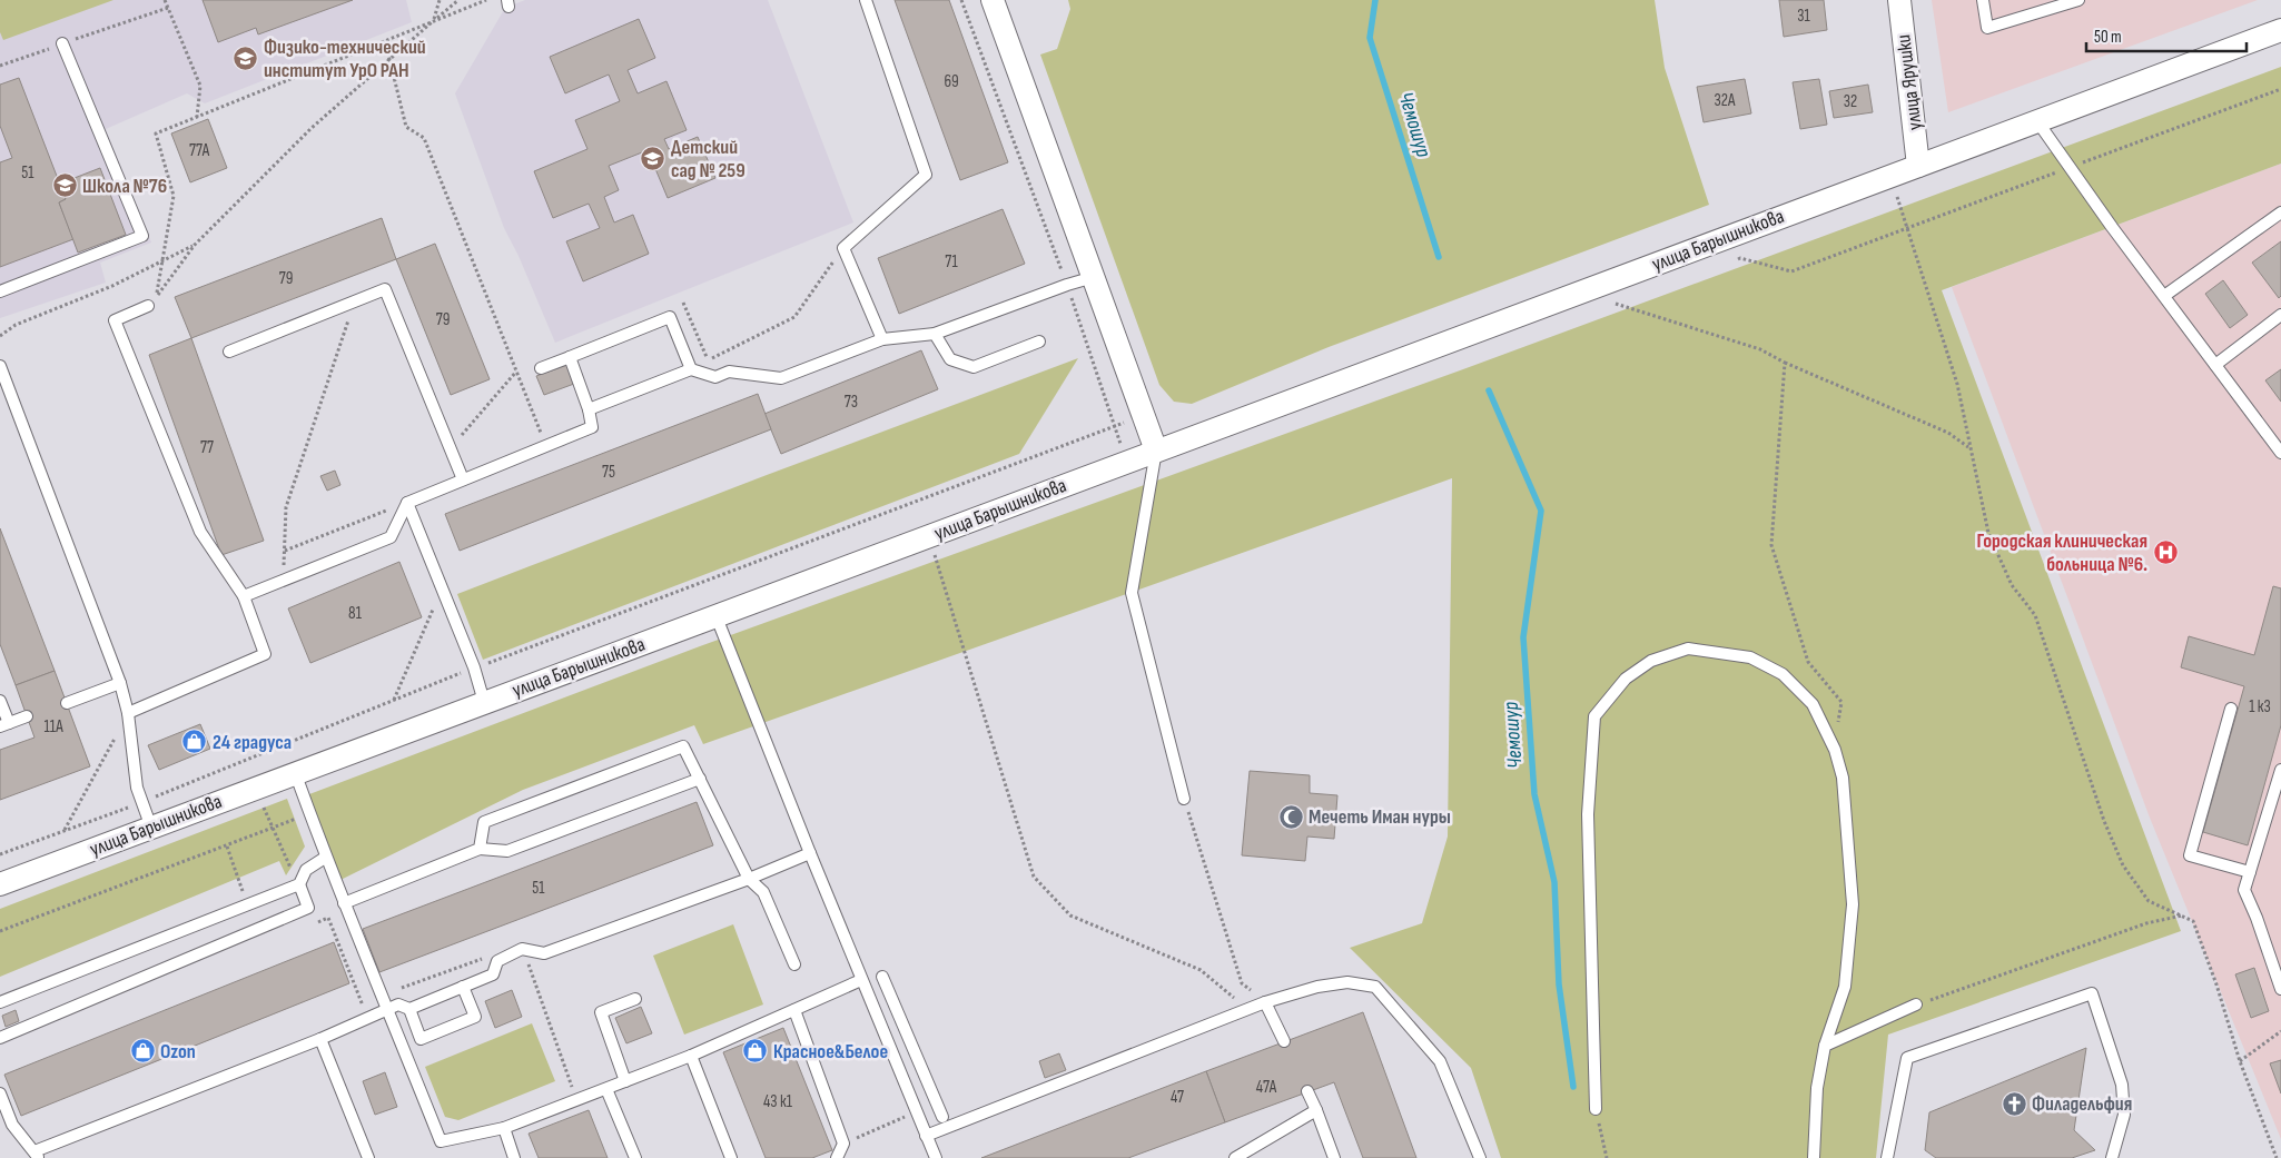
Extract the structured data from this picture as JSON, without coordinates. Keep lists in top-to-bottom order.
{
  "streets": {
    "street": ["улица Ярушки", "улица Барышникова"]
  },
  "crossings": [
    ["улица Ярушки", "улица Барышникова"]
  ],
  "water": ["Чемошур"],
  "places": {
    "school or university": ["Физико-технический институт УрО РАН", "Детский сад № 259", "Школа №76"],
    "hospital": ["Городская клиническая больница №6."],
    "shop": ["24 градуса", "Ozon", "Красное&Белое"],
    "mosque": ["Мечеть Иман нуры"],
    "church": ["Филадельфия"]
  },
  "house_numbers": [
    "31",
    "69",
    "32А",
    "32",
    "77А",
    "51",
    "71",
    "79",
    "79",
    "73",
    "77",
    "75",
    "81",
    "1 к3",
    "11А",
    "51",
    "47А",
    "47",
    "43 к1"
  ],
  "scale_bar": "50 m"
}
